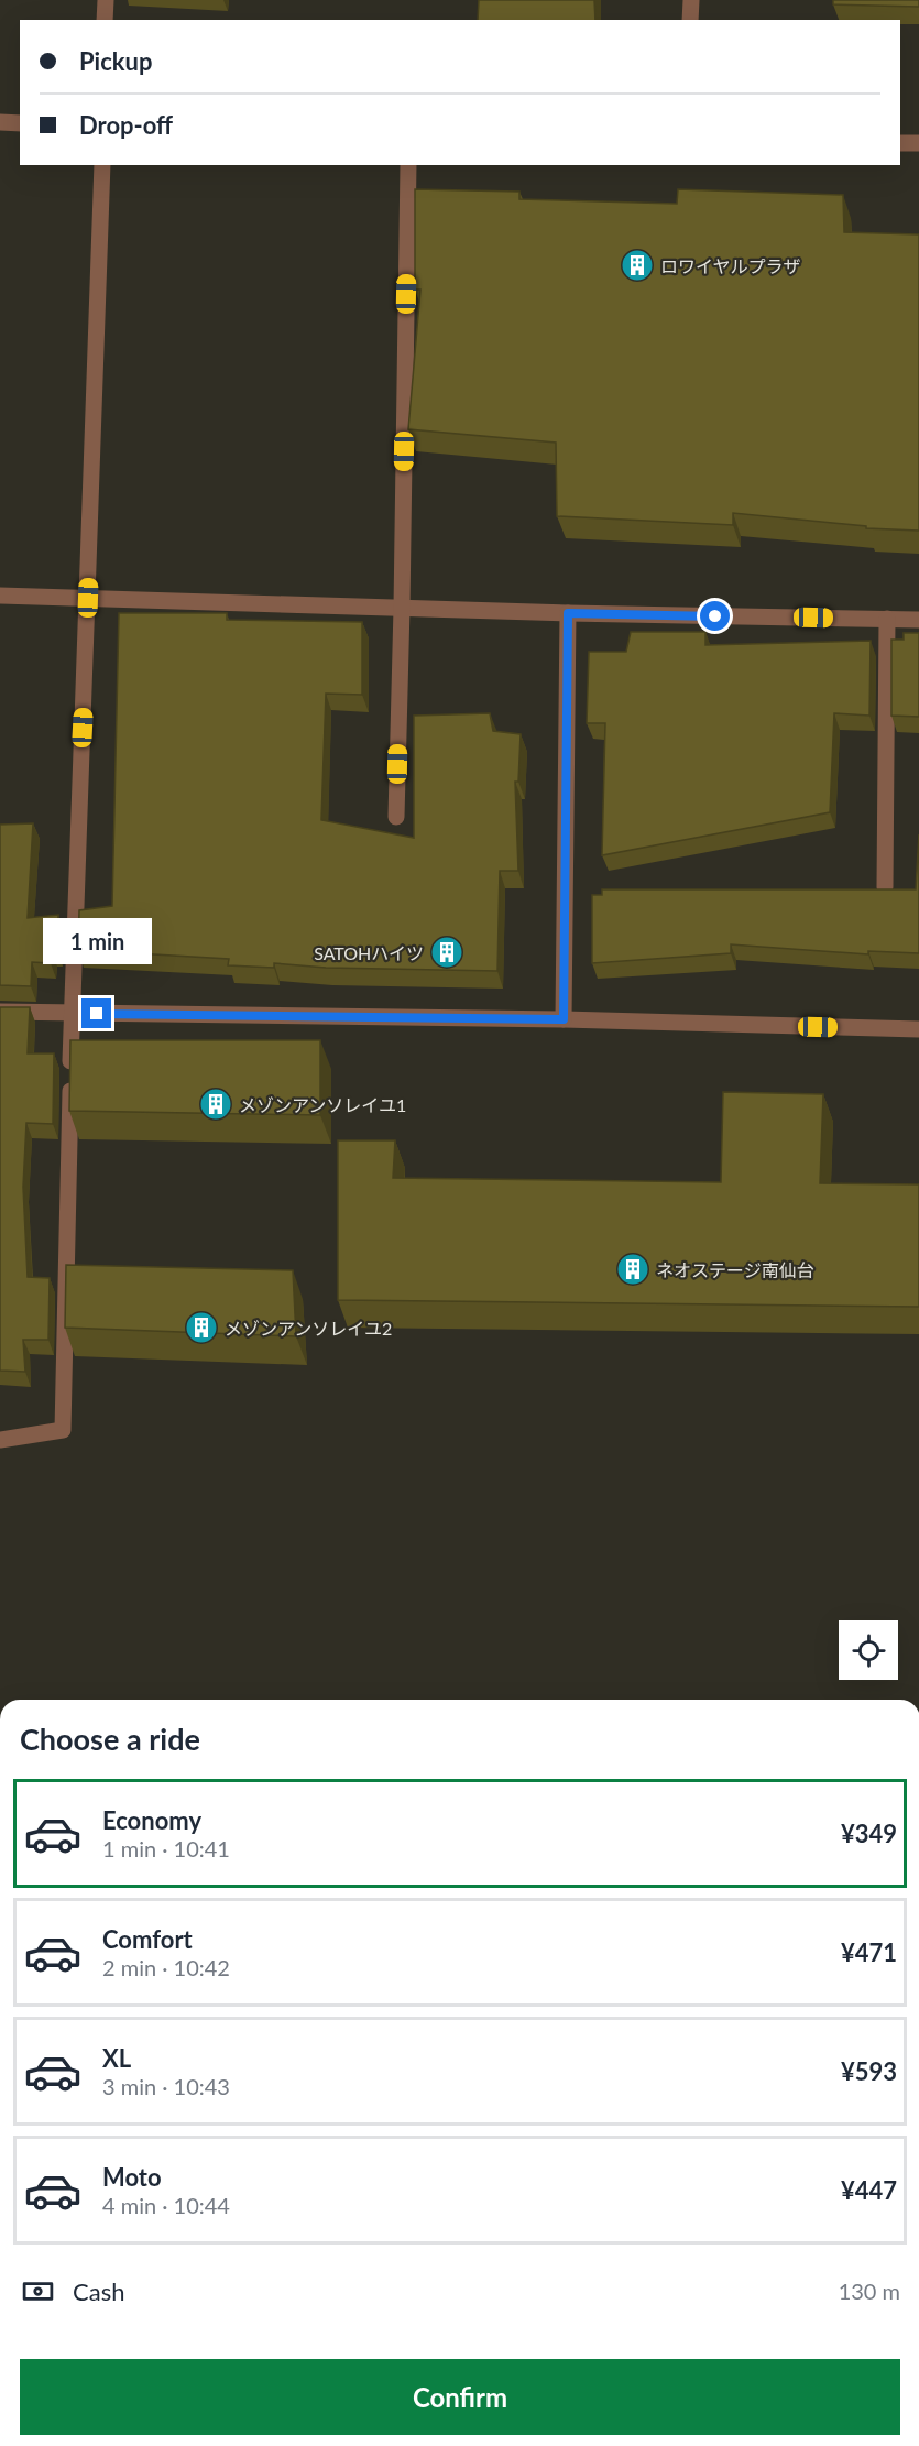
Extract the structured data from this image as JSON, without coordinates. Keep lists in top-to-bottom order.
{
  "places": {
    "building": [
      "ロワイヤルプラザ",
      "SATOHハイツ",
      "メゾンアンソレイユ1",
      "ネオステージ南仙台",
      "メゾンアンソレイユ2"
    ]
  },
  "page": {
    "banner": ["Pickup", "Drop-off"],
    "bubble": "1 min",
    "heading": "Choose a ride",
    "list": [
      {
        "name": "Economy",
        "note": "1 min · 10:41",
        "value": "¥349"
      },
      {
        "name": "Comfort",
        "note": "2 min · 10:42",
        "value": "¥471"
      },
      {
        "name": "XL",
        "note": "3 min · 10:43",
        "value": "¥593"
      },
      {
        "name": "Moto",
        "note": "4 min · 10:44",
        "value": "¥447"
      }
    ],
    "pay": ["Cash", "130 m"],
    "buttons": "Confirm"
  }
}
